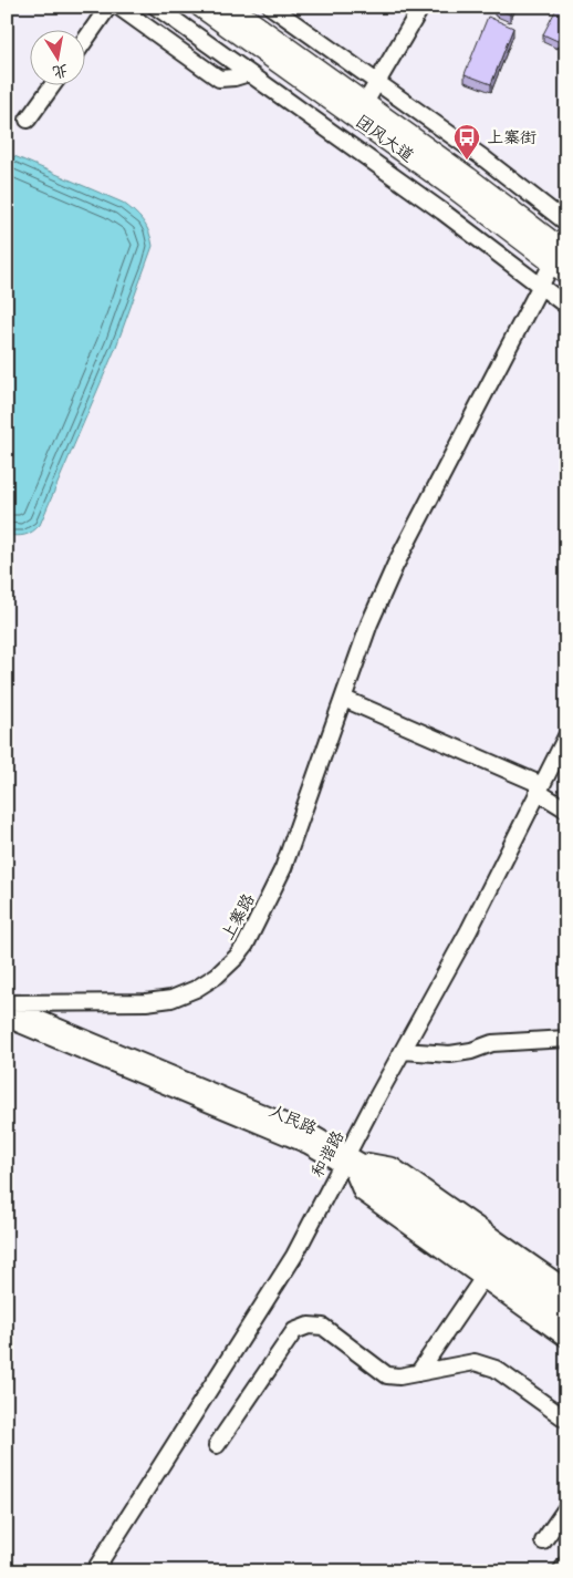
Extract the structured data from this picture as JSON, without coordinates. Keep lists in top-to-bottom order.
{
  "streets": {
    "main road": ["团风大道"],
    "street": ["上寨路", "人民路", "和谐路"]
  },
  "crossings": [
    ["团风大道", "上寨路"],
    ["上寨路", "人民路"],
    ["人民路", "和谐路"]
  ],
  "places": {
    "bus stop": ["上寨街"]
  },
  "north": "bottom"
}
